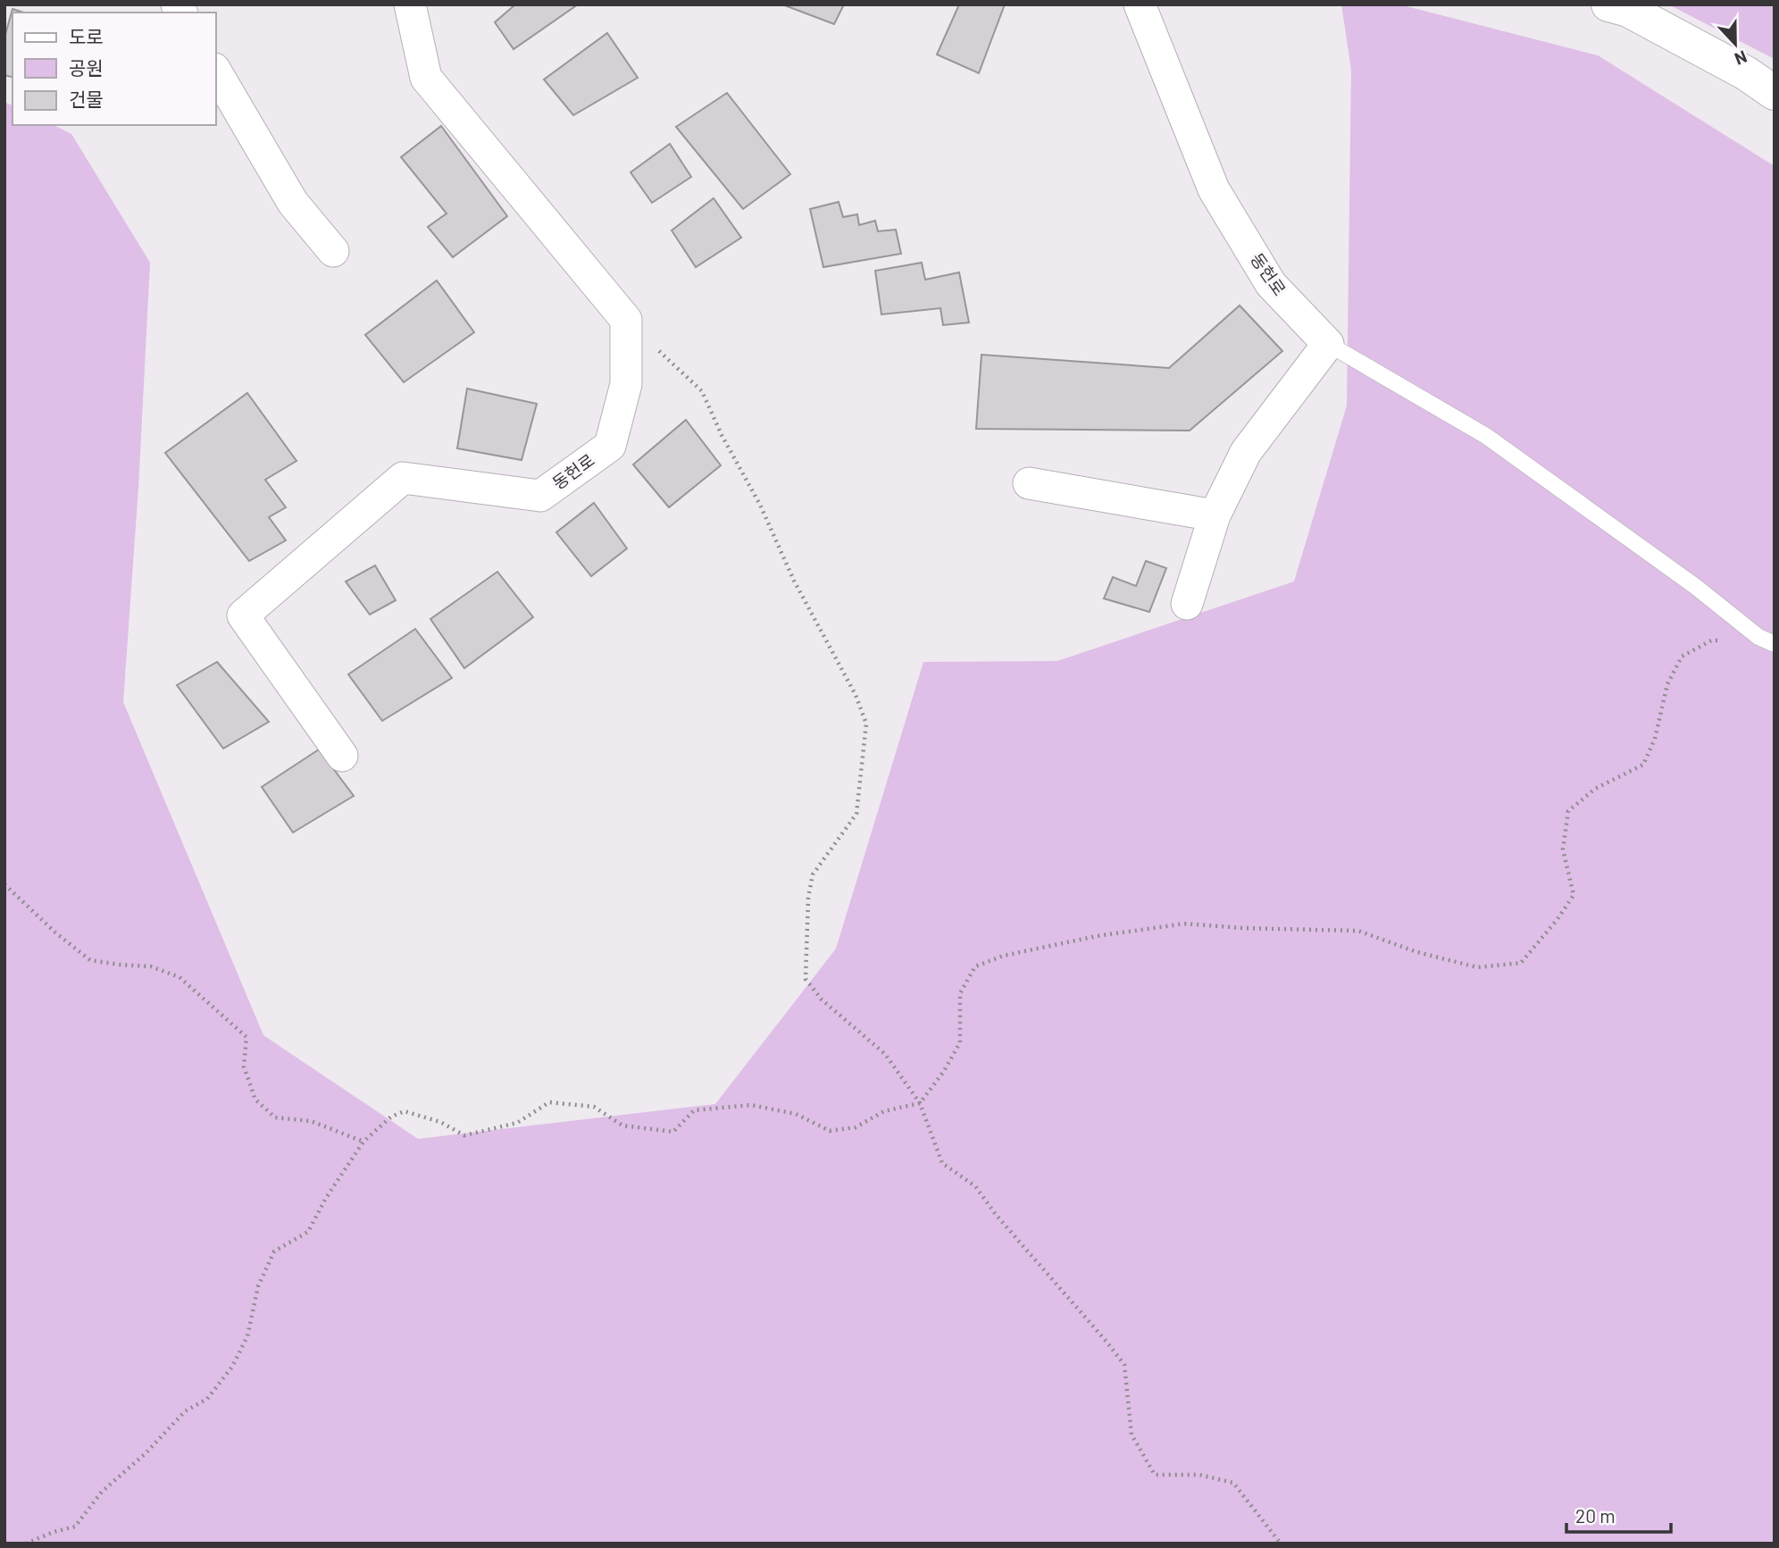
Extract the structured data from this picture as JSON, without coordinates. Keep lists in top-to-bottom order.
{
  "streets": {
    "street": ["동헌로"]
  },
  "legend": ["도로", "공원", "건물"],
  "scale_bar": "20 m",
  "north": "bottom"
}
